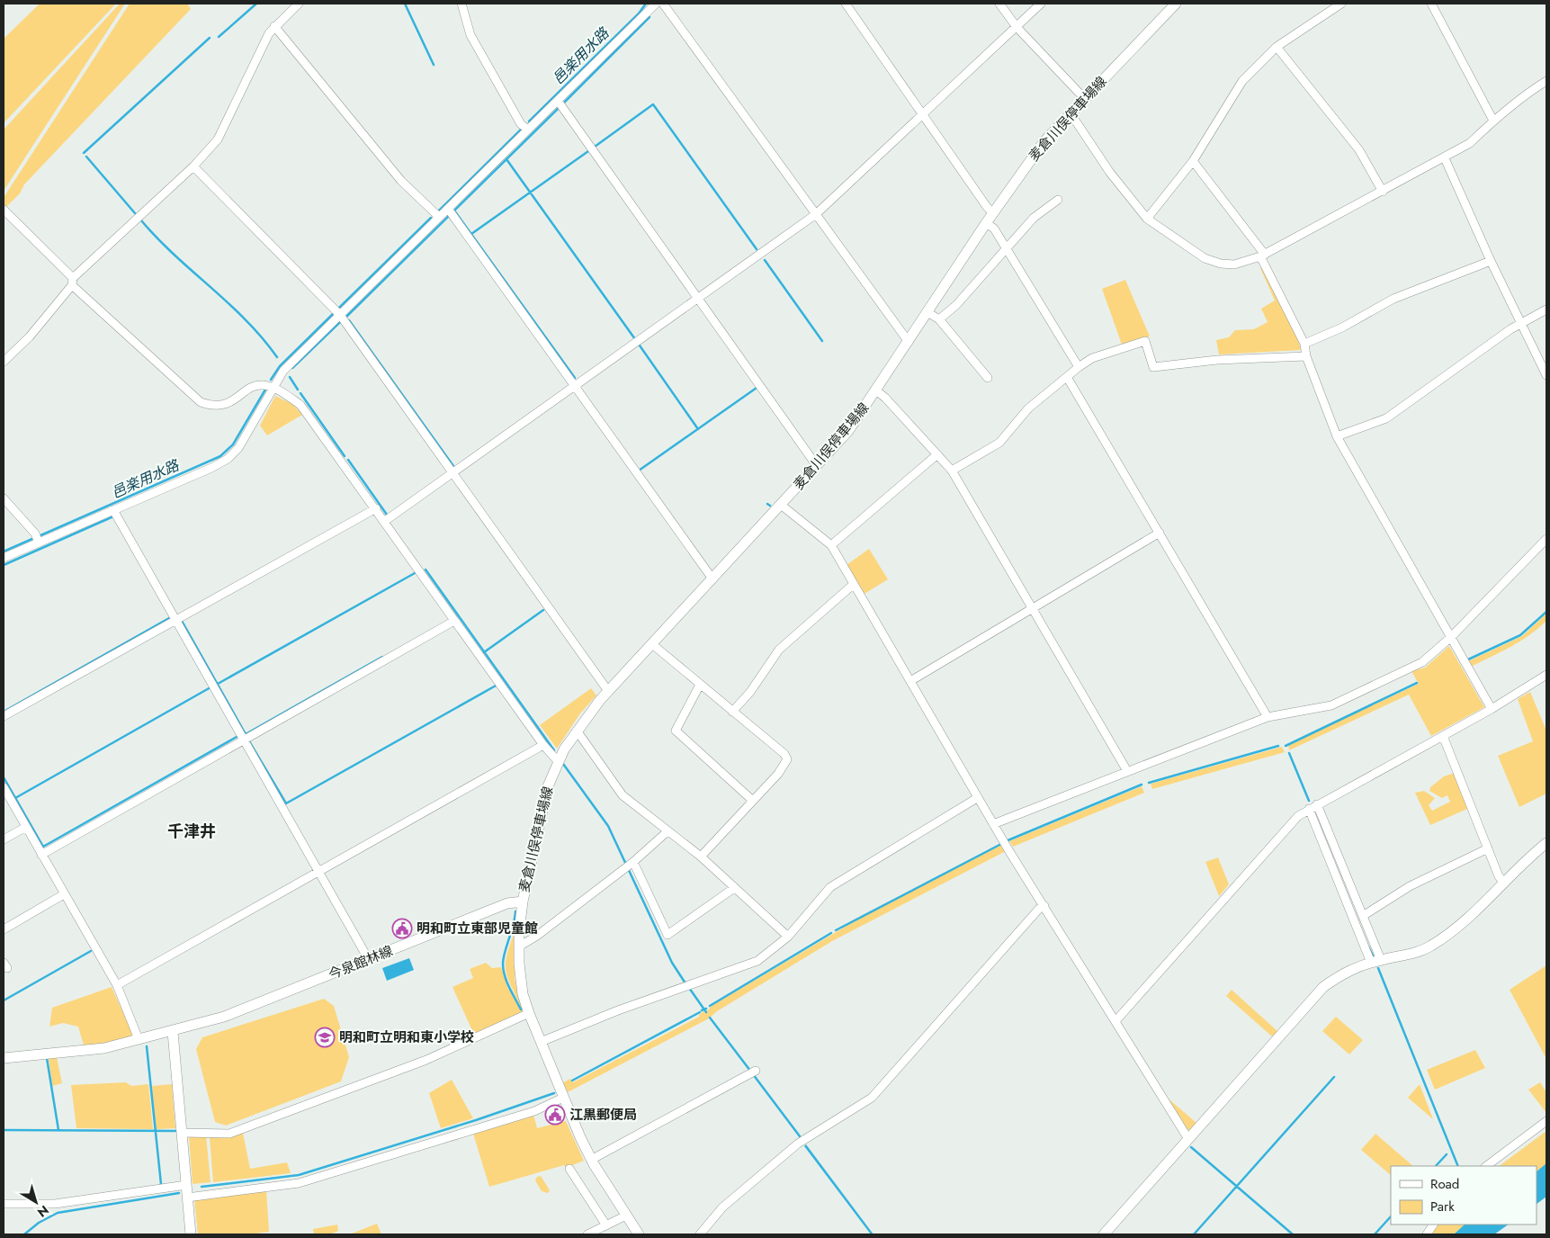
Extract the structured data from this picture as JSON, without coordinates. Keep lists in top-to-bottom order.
{
  "streets": {
    "main road": ["麦倉川俣停車場線", "今泉館林線"]
  },
  "crossings": [
    ["麦倉川俣停車場線", "今泉館林線"]
  ],
  "districts": ["千津井"],
  "water": ["邑楽用水路"],
  "places": {
    "public building": ["明和町立東部児童館", "江黒郵便局"],
    "school or university": ["明和町立明和東小学校"]
  },
  "legend": ["Road", "Park"],
  "north": "bottom right"
}
